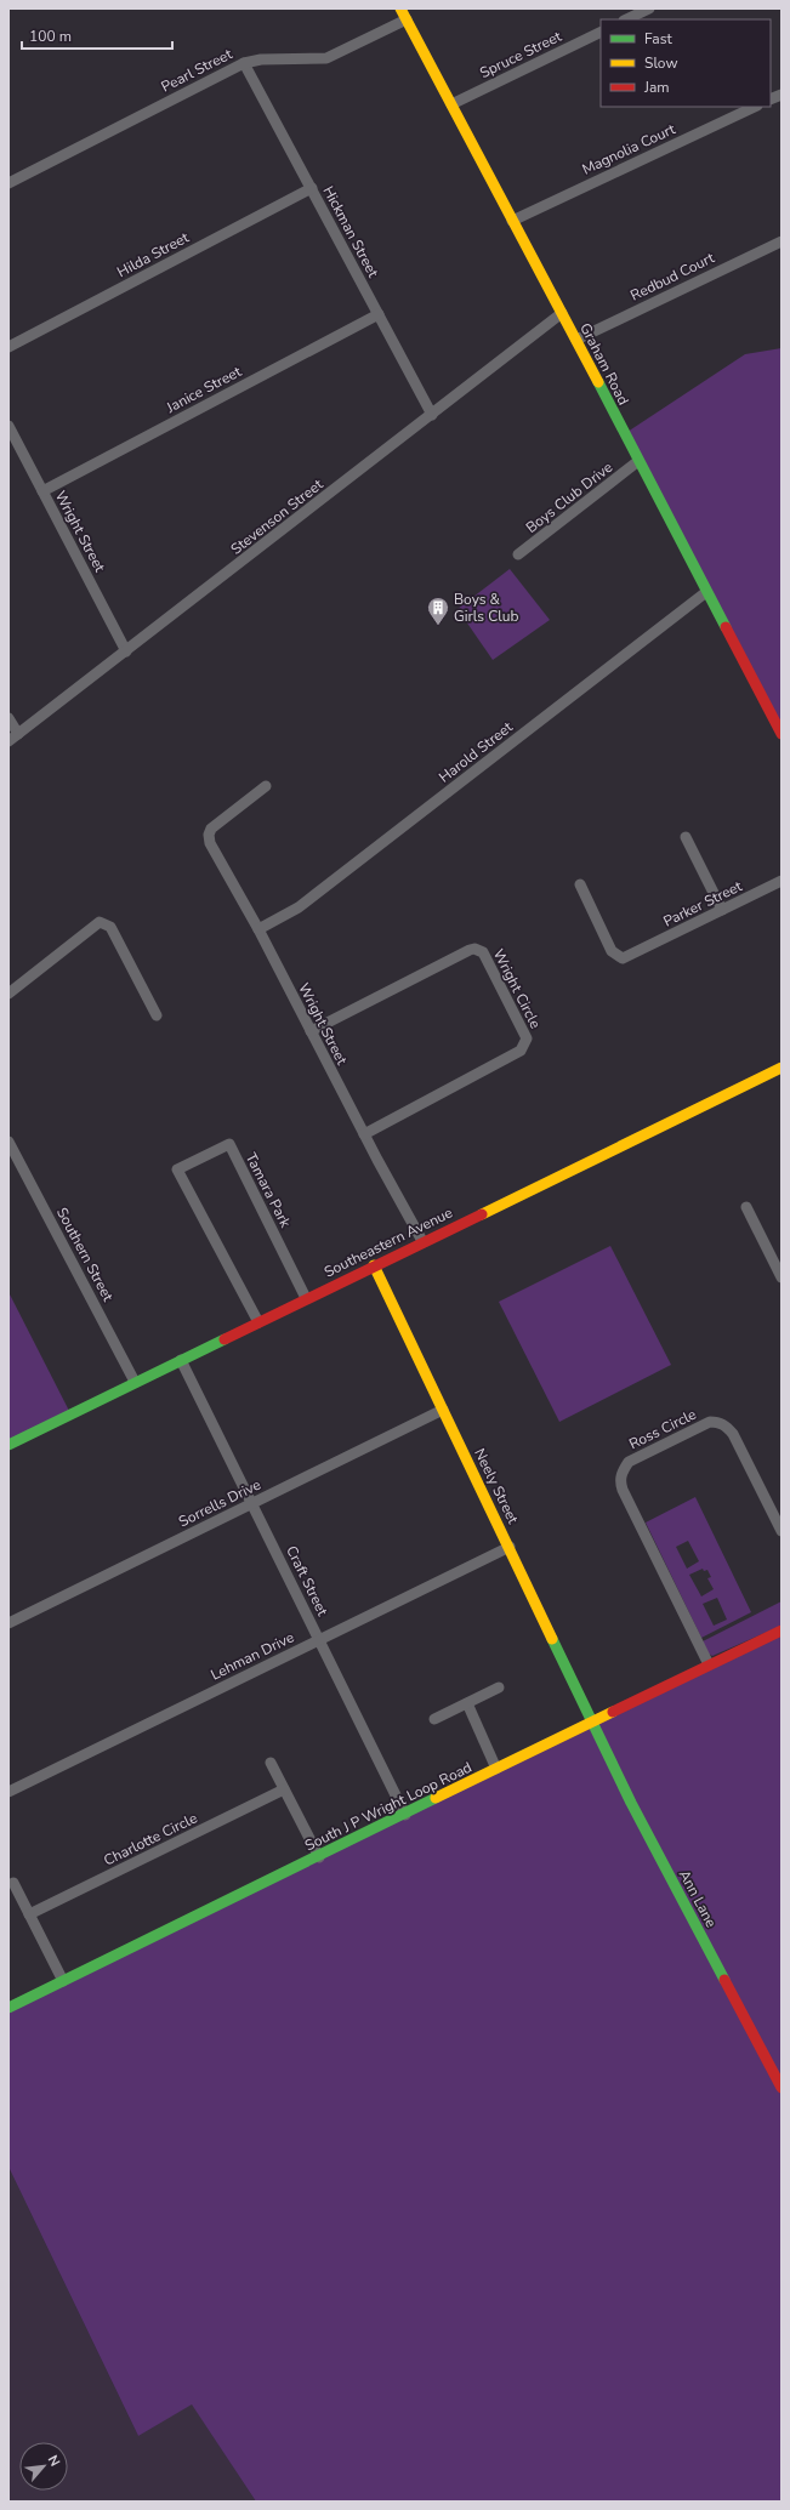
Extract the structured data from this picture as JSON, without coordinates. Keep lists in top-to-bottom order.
{
  "streets": {
    "street": [
      "Spruce Street",
      "Pearl Street",
      "Magnolia Court",
      "Hickman Street",
      "Hilda Street",
      "Redbud Court",
      "Graham Road",
      "Janice Street",
      "Boys Club Drive",
      "Stevenson Street",
      "Wright Street",
      "Harold Street",
      "Parker Street",
      "Wright Circle",
      "Tamara Park",
      "Southeastern Avenue",
      "Southern Street",
      "Ross Circle",
      "Neely Street",
      "Sorrells Drive",
      "Craft Street",
      "Lehman Drive",
      "South J P Wright Loop Road",
      "Charlotte Circle",
      "Ann Lane"
    ]
  },
  "crossings": [
    ["Spruce Street", "Graham Road"],
    ["Pearl Street", "Hickman Street"],
    ["Pearl Street", "Graham Road"],
    ["Magnolia Court", "Graham Road"],
    ["Hickman Street", "Hilda Street"],
    ["Hickman Street", "Janice Street"],
    ["Hickman Street", "Stevenson Street"],
    ["Redbud Court", "Graham Road"],
    ["Graham Road", "Boys Club Drive"],
    ["Graham Road", "Stevenson Street"],
    ["Graham Road", "Harold Street"],
    ["Janice Street", "Wright Street"],
    ["Stevenson Street", "Wright Street"],
    ["Wright Street", "Harold Street"],
    ["Wright Street", "Wright Circle"],
    ["Wright Street", "Southeastern Avenue"],
    ["Tamara Park", "Southeastern Avenue"],
    ["Southeastern Avenue", "Southern Street"],
    ["Southeastern Avenue", "Neely Street"],
    ["Southeastern Avenue", "Craft Street"],
    ["Ross Circle", "South J P Wright Loop Road"],
    ["Neely Street", "Sorrells Drive"],
    ["Neely Street", "Lehman Drive"],
    ["Neely Street", "South J P Wright Loop Road"],
    ["Neely Street", "Ann Lane"],
    ["Sorrells Drive", "Craft Street"],
    ["Craft Street", "Lehman Drive"],
    ["Craft Street", "South J P Wright Loop Road"],
    ["South J P Wright Loop Road", "Ann Lane"]
  ],
  "places": {
    "building": ["Boys & Girls Club"]
  },
  "legend": ["Fast", "Slow", "Jam"],
  "scale_bar": "100 m",
  "north": "top right"
}
